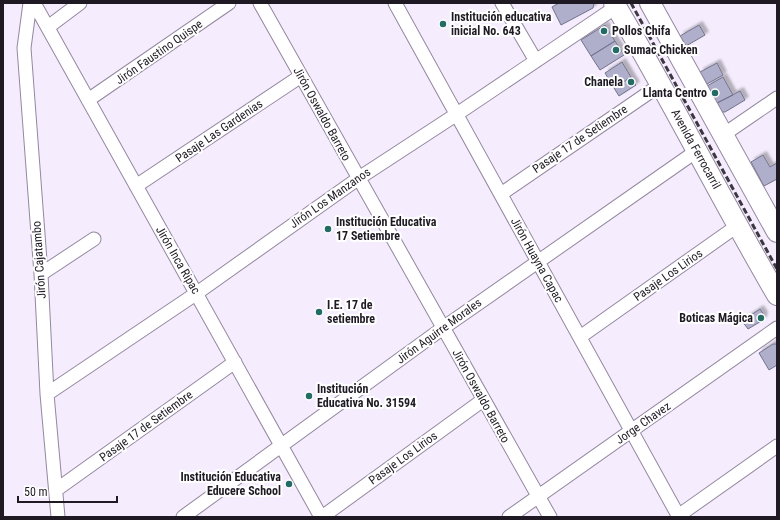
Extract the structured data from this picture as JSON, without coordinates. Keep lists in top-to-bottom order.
{
  "streets": {
    "main road": ["Avenida Ferrocarril"],
    "street": [
      "Jirón Faustino Quispe",
      "Jirón Oswaldo Barreto",
      "Pasaje Las Gardenias",
      "Pasaje 17 de Setiembre",
      "Jirón Los Manzanos",
      "Jirón Cajatambo",
      "Jirón Inca Ripac",
      "Jirón Huayna Capac",
      "Pasaje Los Lirios",
      "Jirón Aguirre Morales",
      "Jorge Chavez"
    ]
  },
  "crossings": [
    ["Jirón Faustino Quispe", "Jirón Inca Ripac"],
    ["Jirón Oswaldo Barreto", "Pasaje Las Gardenias"],
    ["Jirón Oswaldo Barreto", "Jirón Los Manzanos"],
    ["Jirón Oswaldo Barreto", "Pasaje Los Lirios"],
    ["Jirón Oswaldo Barreto", "Jirón Aguirre Morales"],
    ["Jirón Oswaldo Barreto", "Jorge Chavez"],
    ["Pasaje Las Gardenias", "Jirón Inca Ripac"],
    ["Pasaje 17 de Setiembre", "Avenida Ferrocarril"],
    ["Pasaje 17 de Setiembre", "Jirón Cajatambo"],
    ["Pasaje 17 de Setiembre", "Jirón Inca Ripac"],
    ["Pasaje 17 de Setiembre", "Jirón Huayna Capac"],
    ["Avenida Ferrocarril", "Jirón Los Manzanos"],
    ["Avenida Ferrocarril", "Pasaje Los Lirios"],
    ["Avenida Ferrocarril", "Jirón Aguirre Morales"],
    ["Jirón Los Manzanos", "Jirón Cajatambo"],
    ["Jirón Los Manzanos", "Jirón Inca Ripac"],
    ["Jirón Los Manzanos", "Jirón Huayna Capac"],
    ["Jirón Inca Ripac", "Pasaje Los Lirios"],
    ["Jirón Inca Ripac", "Jirón Aguirre Morales"],
    ["Jirón Huayna Capac", "Pasaje Los Lirios"],
    ["Jirón Huayna Capac", "Jirón Aguirre Morales"],
    ["Jirón Huayna Capac", "Jorge Chavez"]
  ],
  "places": [
    "Institución educativa inicial No. 643",
    "Pollos Chifa",
    "Sumac Chicken",
    "Chanela",
    "Llanta Centro",
    "Institución Educativa 17 Setiembre",
    "I.E. 17 de setiembre",
    "Boticas Mágica",
    "Institución Educativa No. 31594",
    "Institución Educativa Educere School"
  ],
  "scale_bar": "50 m"
}
